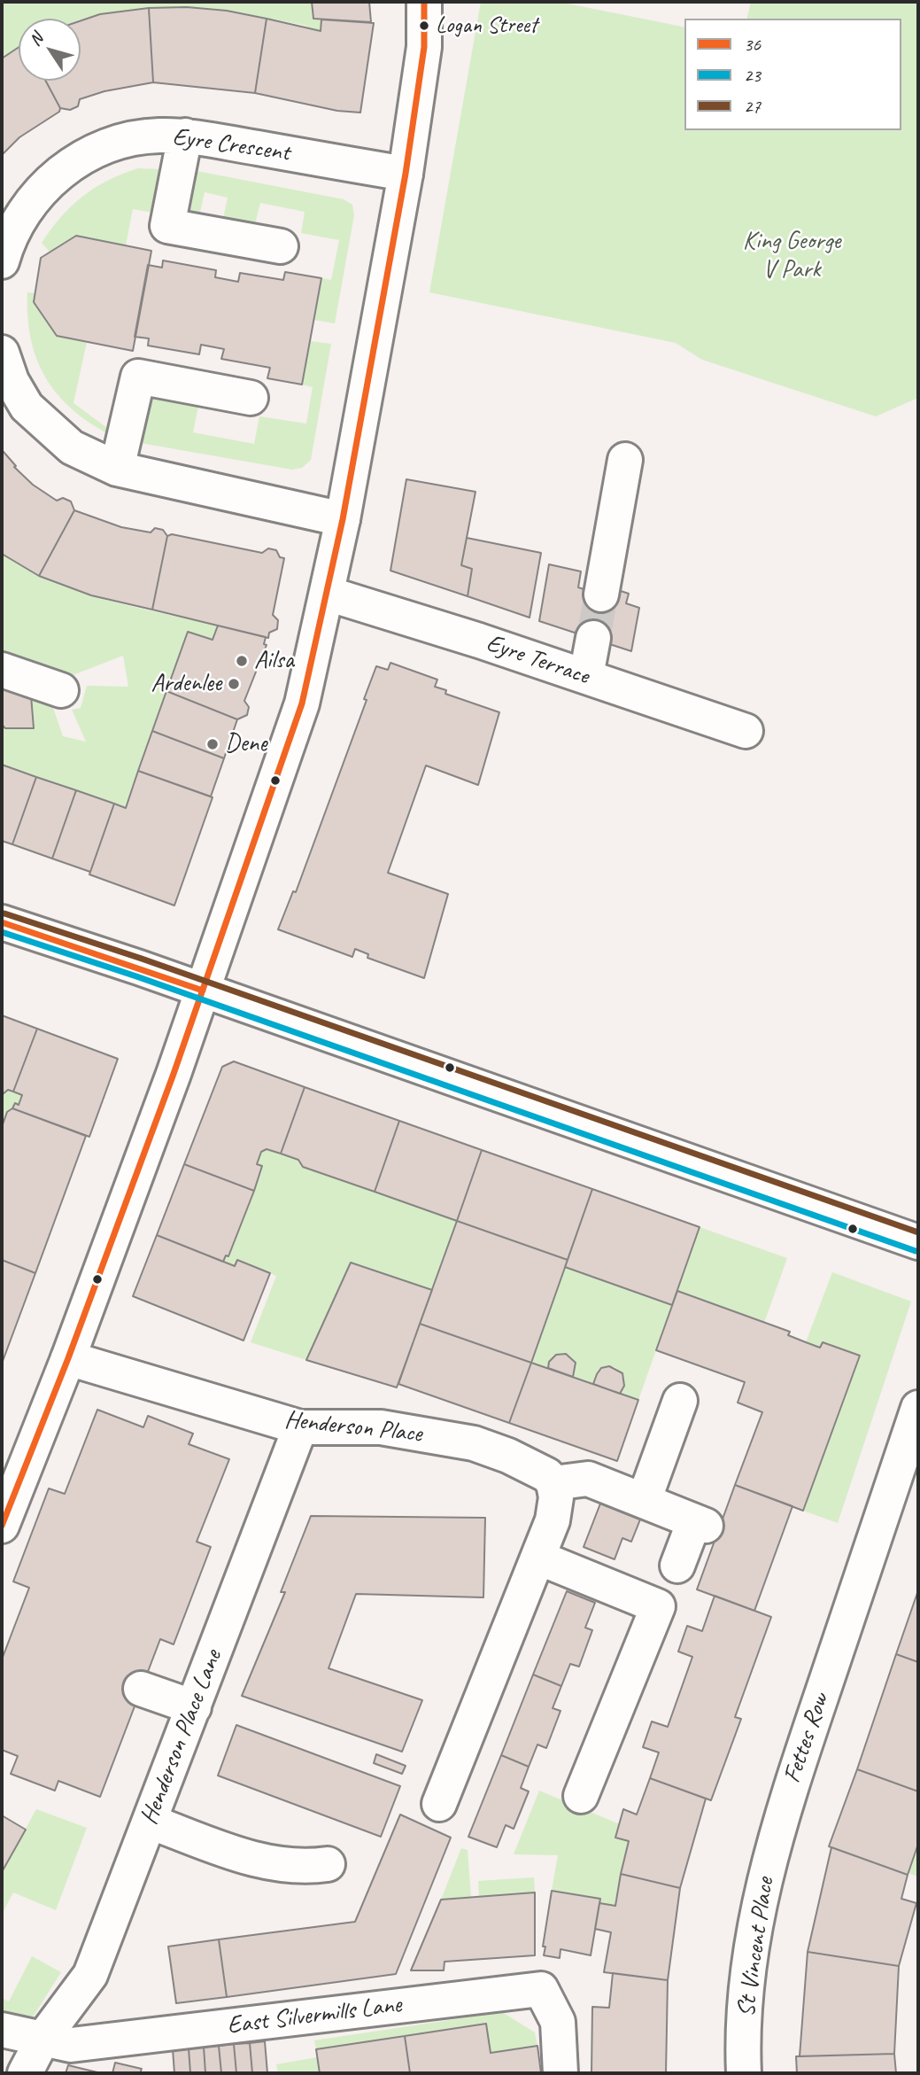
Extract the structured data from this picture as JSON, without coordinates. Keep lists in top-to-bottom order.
{
  "streets": {
    "street": [
      "Eyre Crescent",
      "Eyre Terrace",
      "Henderson Place",
      "Henderson Place Lane",
      "Fettes Row",
      "St Vincent Place",
      "East Silvermills Lane"
    ]
  },
  "crossings": [
    ["Henderson Place", "Henderson Place Lane"],
    ["Henderson Place Lane", "East Silvermills Lane"],
    ["Fettes Row", "St Vincent Place"]
  ],
  "parks": ["King George V Park"],
  "places": [
    "Logan Street",
    "Ailsa",
    "Ardenlee",
    "Dene"
  ],
  "lines": ["transit line 36", "transit line 27", "transit line 23"],
  "legend": ["36", "23", "27"],
  "north": "top left"
}
